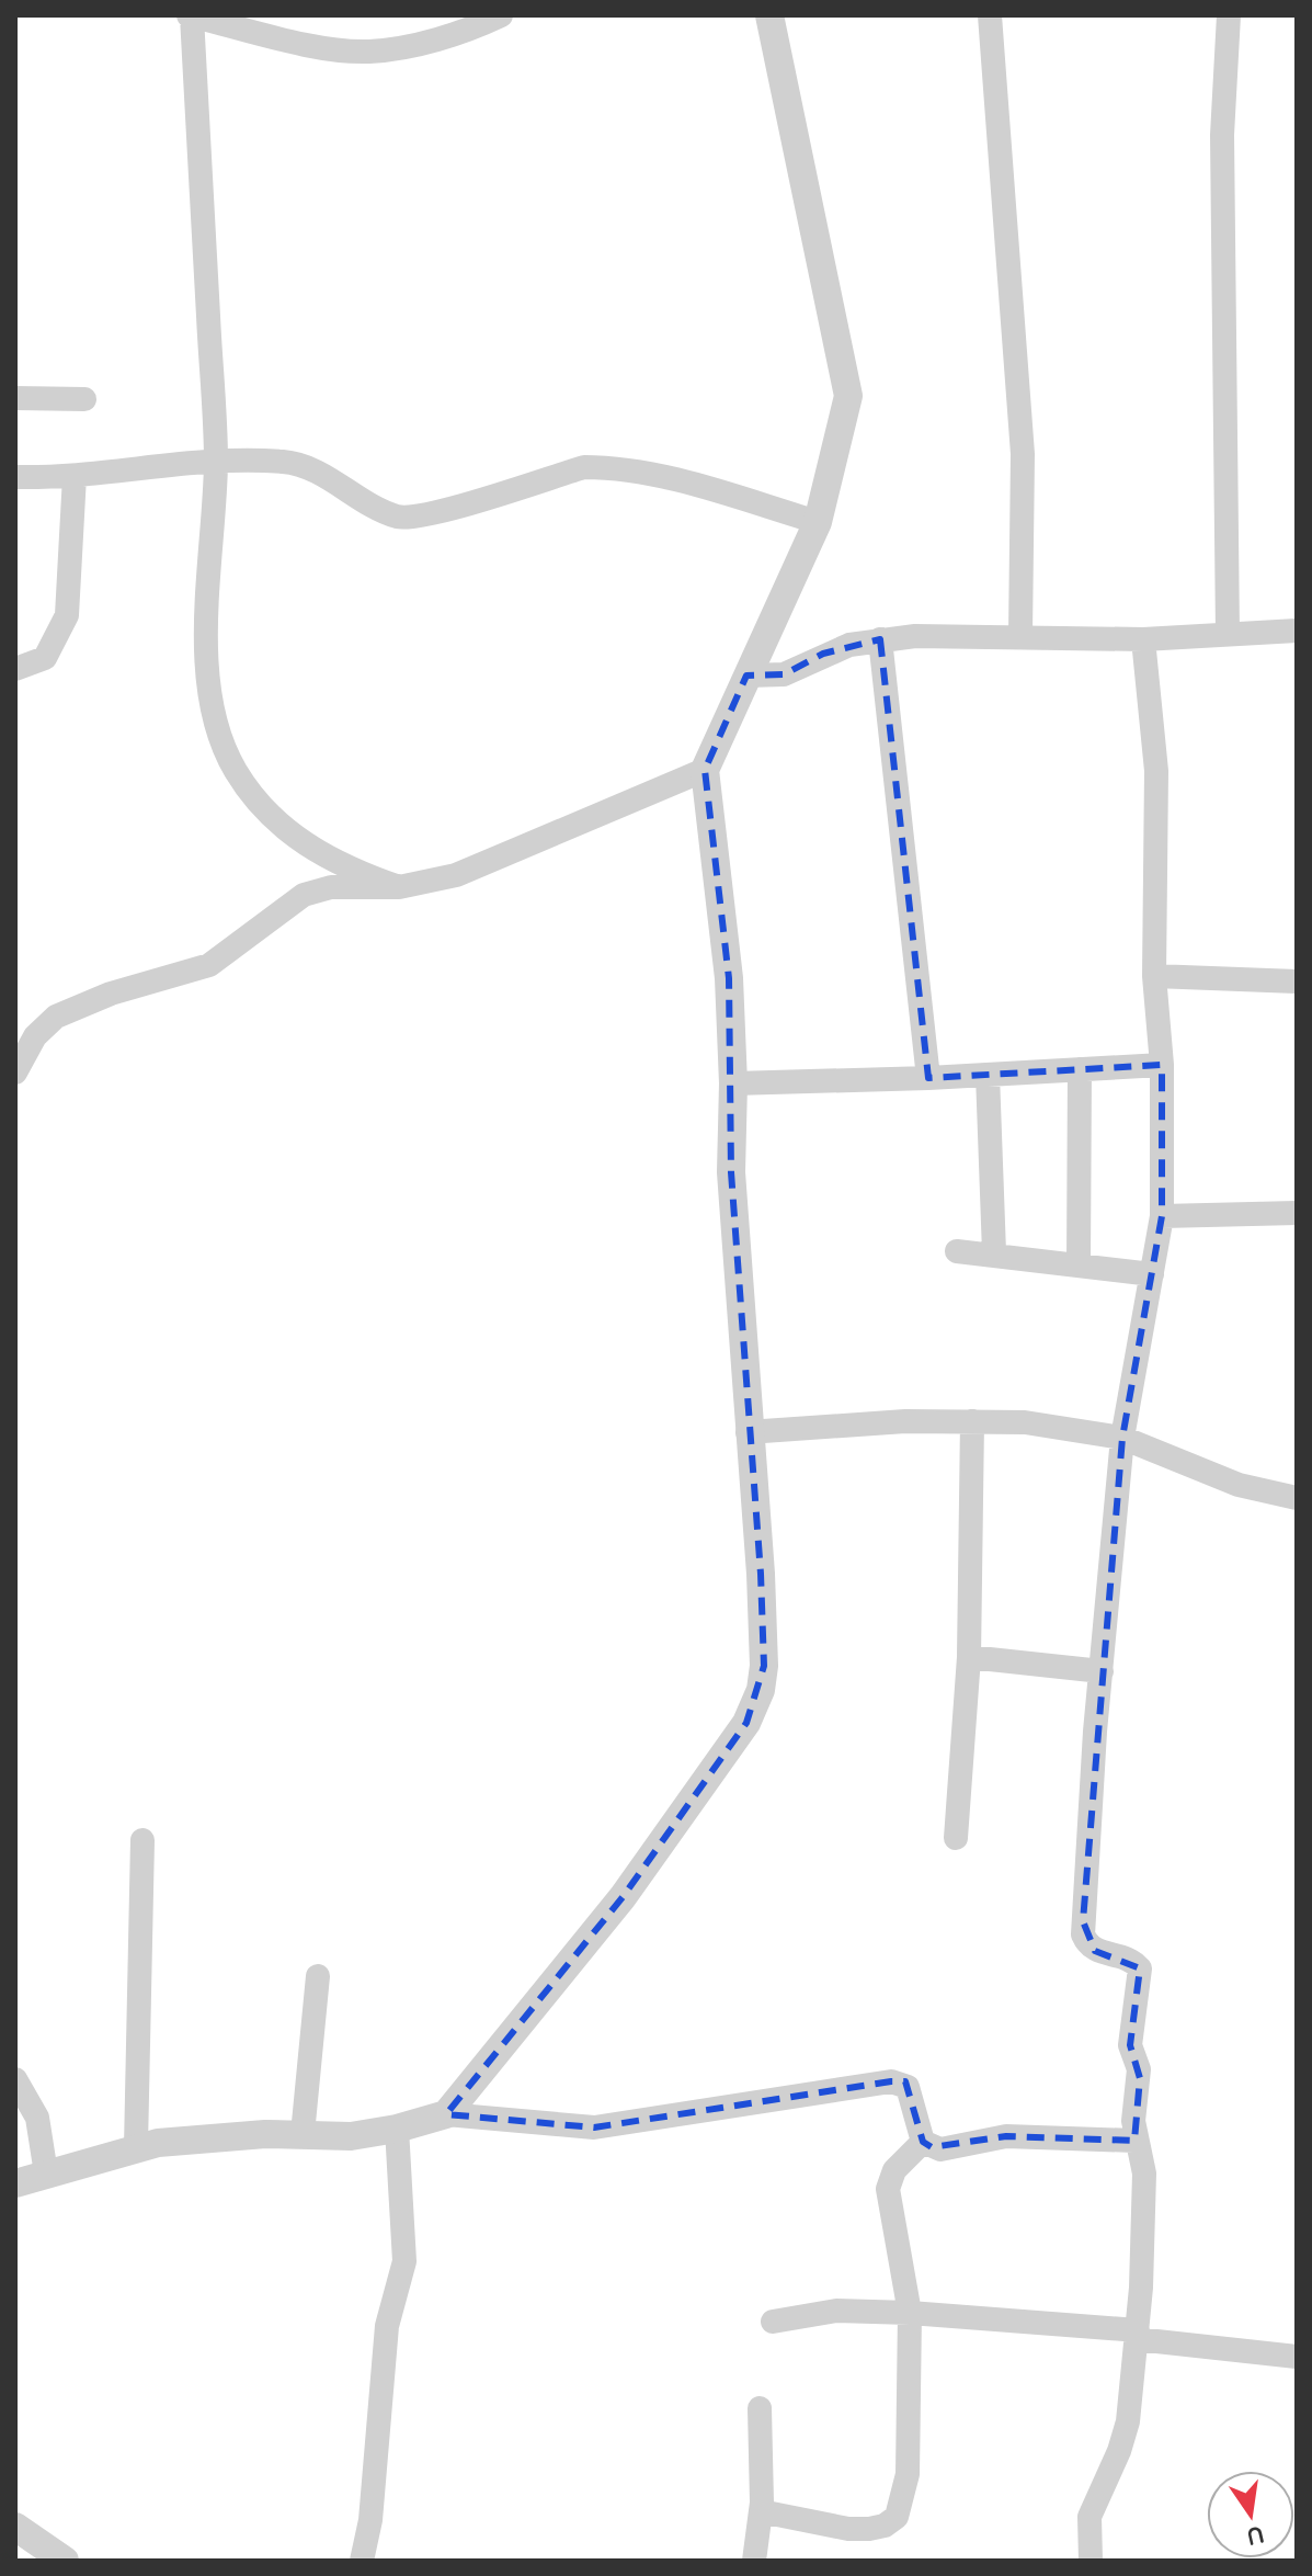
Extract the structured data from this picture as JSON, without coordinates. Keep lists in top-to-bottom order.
{
  "north": "bottom"
}
